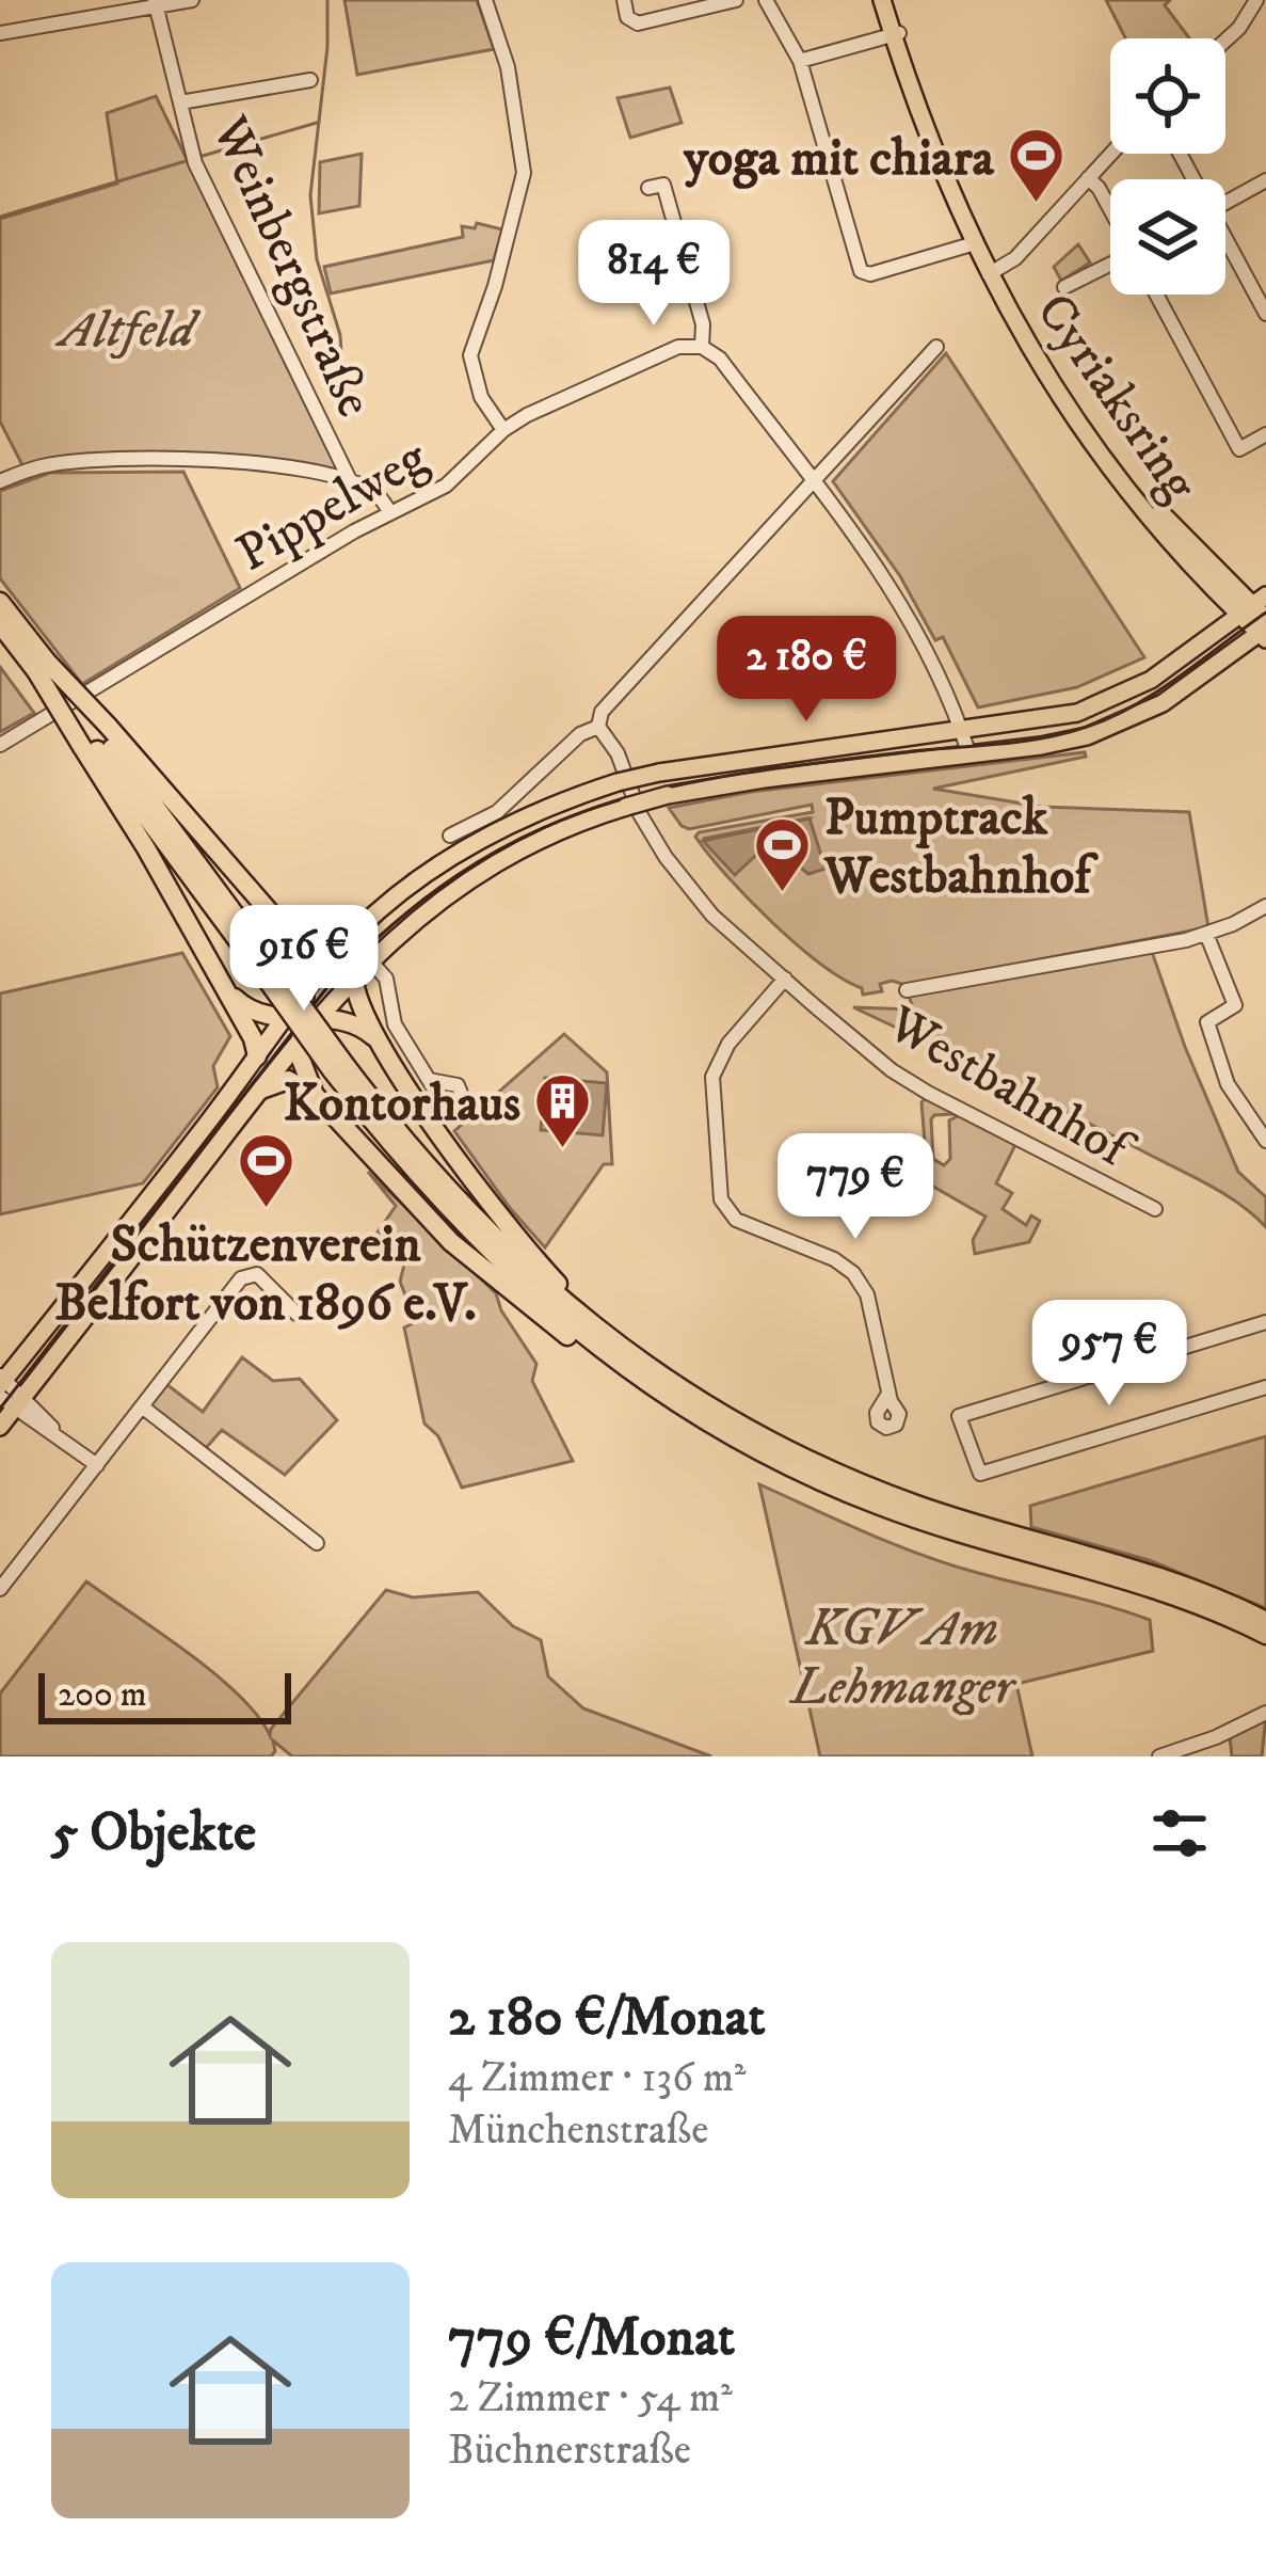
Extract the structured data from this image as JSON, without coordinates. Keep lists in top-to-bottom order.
{
  "streets": {
    "main road": ["Cyriaksring"],
    "street": ["Weinbergstraße", "Pippelweg", "Westbahnhof"]
  },
  "parks": ["Altfeld", "KGV Am Lehmanger"],
  "places": {
    "sports": ["yoga mit chiara", "Pumptrack Westbahnhof", "Schützenverein Belfort von 1896 e.V."],
    "building": ["Kontorhaus"]
  },
  "scale_bar": "200 m",
  "page": {
    "price": [
      "814 €",
      "2 180 €",
      "916 €",
      "779 €",
      "957 €"
    ],
    "scale": "200 m",
    "heading": "5 Objekte",
    "list": [
      {
        "name": "2 180 €/Monat",
        "note": "4 Zimmer · 136 m² · Münchenstraße"
      },
      {
        "name": "779 €/Monat",
        "note": "2 Zimmer · 54 m² · Büchnerstraße"
      }
    ]
  }
}
